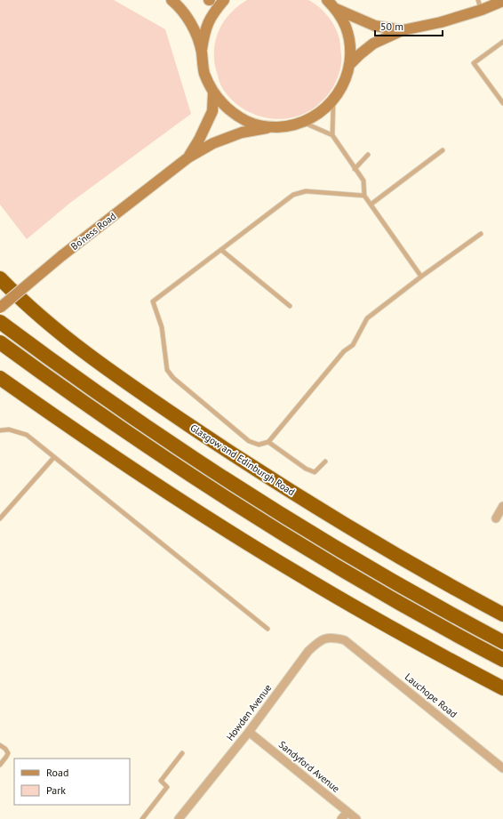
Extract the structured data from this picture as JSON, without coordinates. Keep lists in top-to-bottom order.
{
  "streets": {
    "highway": ["Glasgow and Edinburgh Road"],
    "main road": ["Bo'ness Road"],
    "street": ["Lauchope Road", "Howden Avenue", "Sandyford Avenue"]
  },
  "crossings": [
    ["Lauchope Road", "Howden Avenue"],
    ["Howden Avenue", "Sandyford Avenue"]
  ],
  "legend": ["Road", "Park"],
  "scale_bar": "50 m"
}
